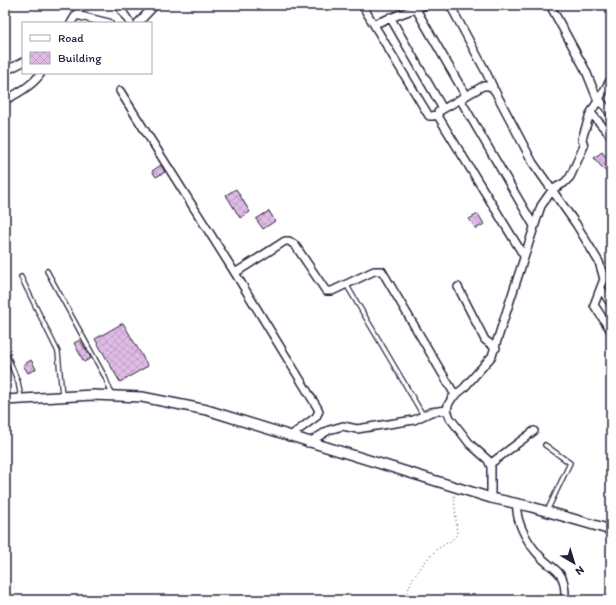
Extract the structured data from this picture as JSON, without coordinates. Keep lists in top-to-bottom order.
{
  "legend": ["Road", "Building"],
  "north": "bottom right"
}
